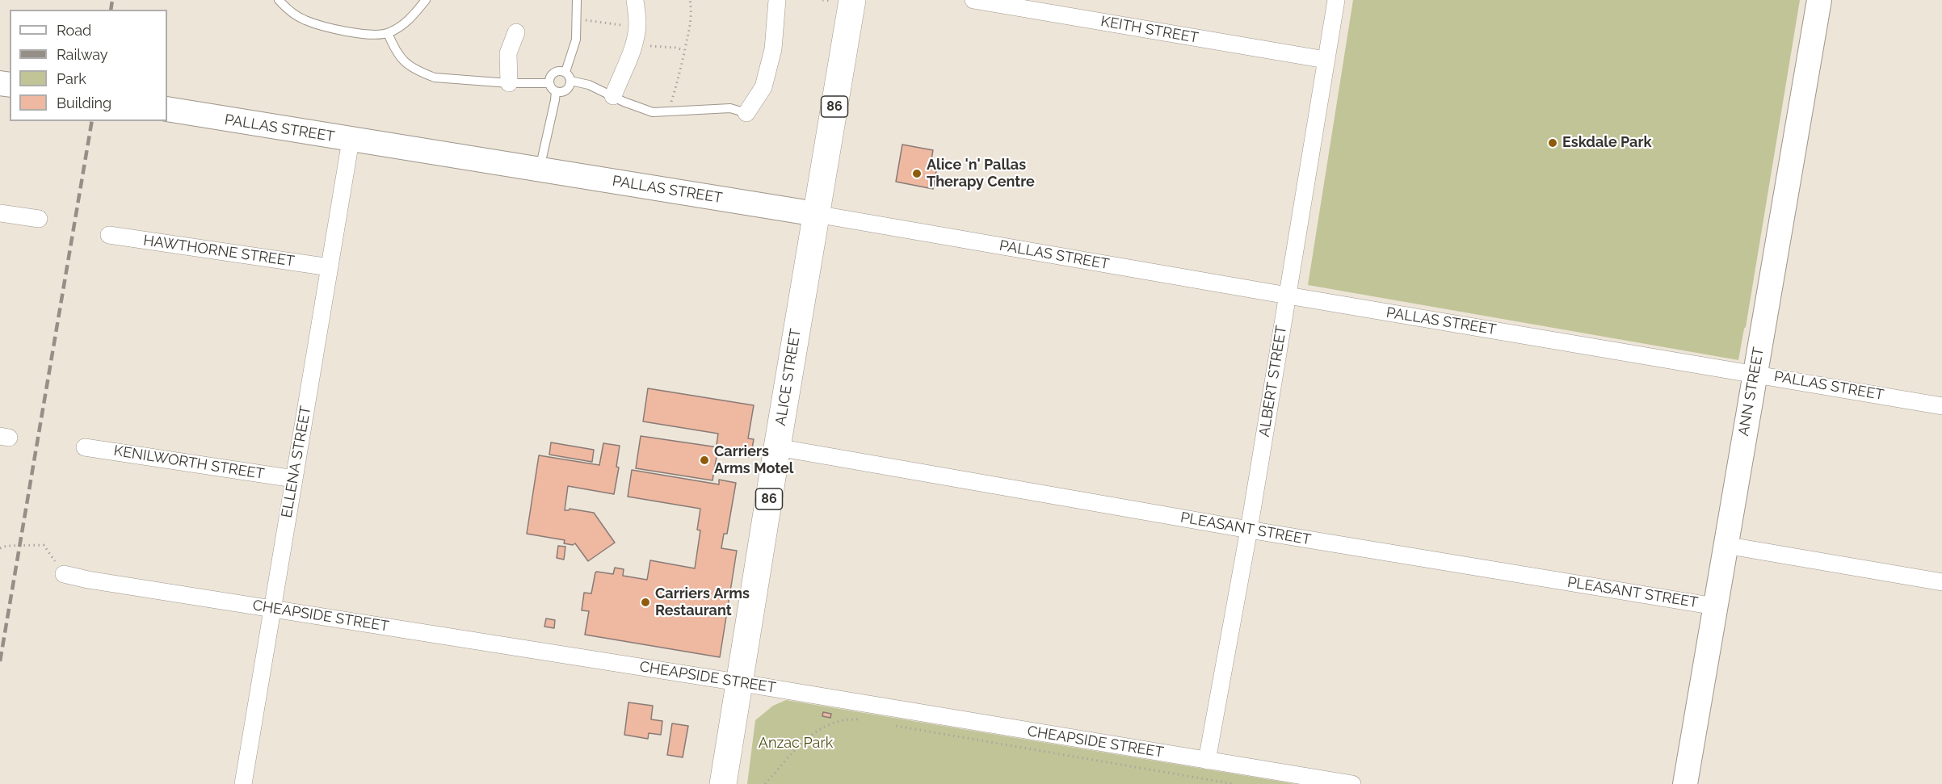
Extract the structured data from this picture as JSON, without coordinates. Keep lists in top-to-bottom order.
{
  "streets": {
    "main road": ["86", "ALICE STREET"],
    "street": [
      "KEITH STREET",
      "PALLAS STREET",
      "HAWTHORNE STREET",
      "ALBERT STREET",
      "ANN STREET",
      "ELLENA STREET",
      "KENILWORTH STREET",
      "PLEASANT STREET",
      "CHEAPSIDE STREET"
    ]
  },
  "crossings": [
    ["KEITH STREET", "ALBERT STREET"],
    ["PALLAS STREET", "ALICE STREET"],
    ["PALLAS STREET", "ALBERT STREET"],
    ["PALLAS STREET", "ANN STREET"],
    ["PALLAS STREET", "ELLENA STREET"],
    ["HAWTHORNE STREET", "ELLENA STREET"],
    ["ALICE STREET", "PLEASANT STREET"],
    ["ALICE STREET", "CHEAPSIDE STREET"],
    ["ALBERT STREET", "PLEASANT STREET"],
    ["ALBERT STREET", "CHEAPSIDE STREET"],
    ["ANN STREET", "PLEASANT STREET"],
    ["ELLENA STREET", "KENILWORTH STREET"],
    ["ELLENA STREET", "CHEAPSIDE STREET"]
  ],
  "parks": ["Anzac Park"],
  "places": [
    "Eskdale Park",
    "Alice 'n' Pallas Therapy Centre",
    "Carriers Arms Motel",
    "Carriers Arms Restaurant"
  ],
  "legend": [
    "Road",
    "Railway",
    "Park",
    "Building"
  ]
}
